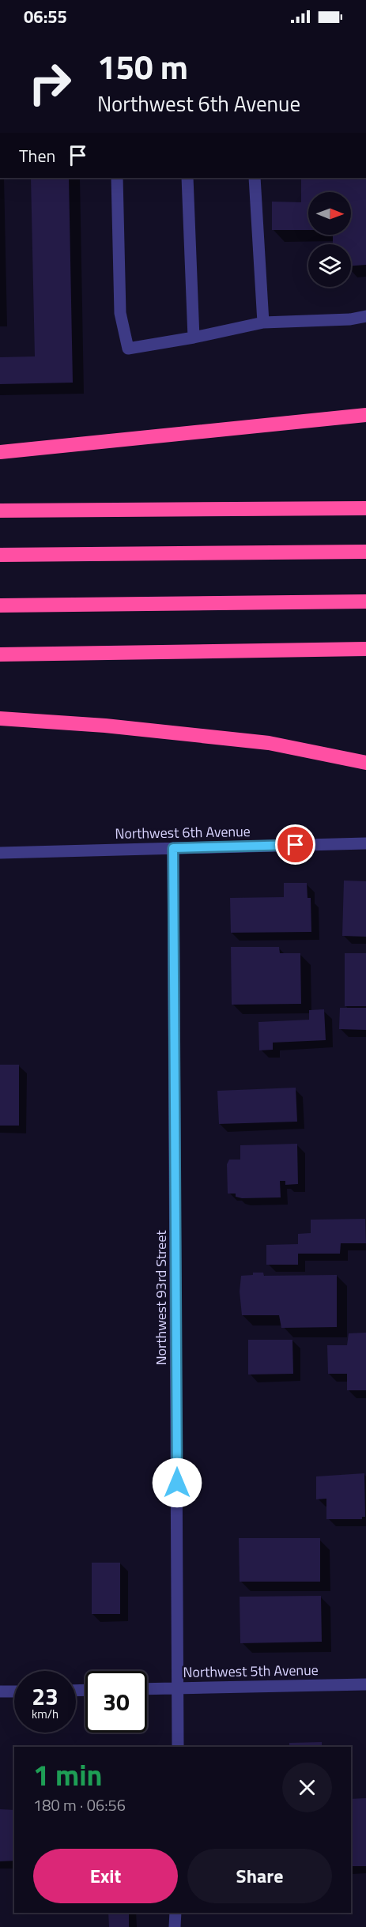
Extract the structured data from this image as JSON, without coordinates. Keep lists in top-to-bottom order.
{
  "streets": {
    "street": ["Northwest 6th Avenue", "Northwest 93rd Street", "Northwest 5th Avenue"]
  },
  "crossings": [
    ["Northwest 6th Avenue", "Northwest 93rd Street"],
    ["Northwest 93rd Street", "Northwest 5th Avenue"]
  ],
  "north": "right",
  "page": {
    "status": "06:55",
    "turn": ["150 m", "Northwest 6th Avenue"],
    "then": "Then",
    "speed": "23 km/h",
    "limit": "30",
    "heading": ["1 min", "180 m · 06:56"],
    "buttons": ["Exit", "Share"]
  }
}
